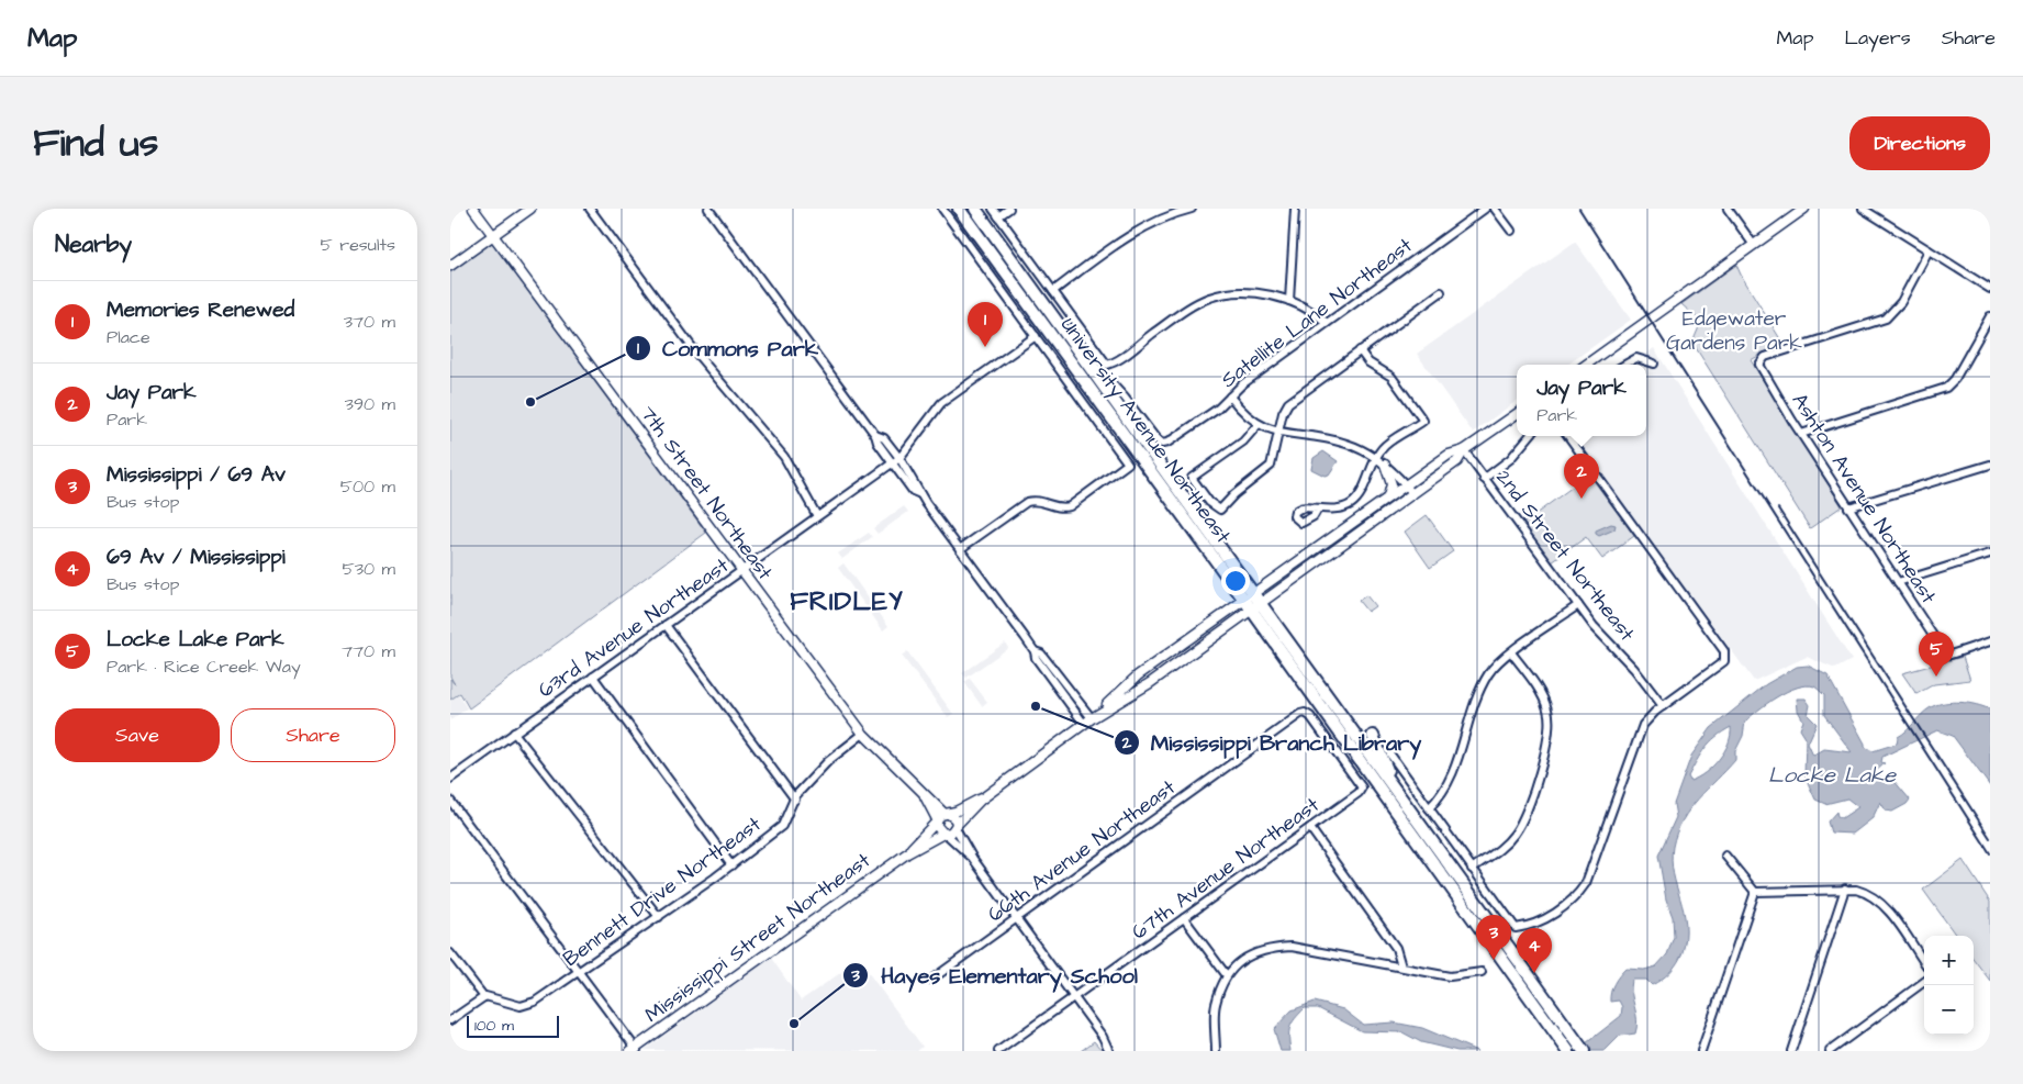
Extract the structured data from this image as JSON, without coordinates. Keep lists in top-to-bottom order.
{
  "streets": {
    "main road": ["University Avenue Northeast"],
    "street": [
      "Satellite Lane Northeast",
      "7th Street Northeast",
      "Ashton Avenue Northeast",
      "2nd Street Northeast",
      "63rd Avenue Northeast",
      "66th Avenue Northeast",
      "67th Avenue Northeast",
      "Bennett Drive Northeast",
      "Mississippi Street Northeast"
    ]
  },
  "crossings": [
    ["Satellite Lane Northeast", "University Avenue Northeast"],
    ["7th Street Northeast", "63rd Avenue Northeast"],
    ["7th Street Northeast", "Bennett Drive Northeast"],
    ["7th Street Northeast", "Mississippi Street Northeast"],
    ["66th Avenue Northeast", "67th Avenue Northeast"]
  ],
  "districts": ["FRIDLEY"],
  "water": ["Locke Lake"],
  "parks": ["Edgewater Gardens Park"],
  "places": ["Commons Park", "Mississippi Branch Library", "Hayes Elementary School"],
  "scale_bar": "100 m",
  "page": {
    "header": "Map",
    "nav": ["Map", "Layers", "Share"],
    "title": "Find us",
    "buttons": [
      "Directions",
      ["Save", "Share"]
    ],
    "heading": ["Nearby", "5 results"],
    "list": [
      {
        "mark": "1",
        "name": "Memories Renewed",
        "note": "Place",
        "value": "370 m"
      },
      {
        "mark": "2",
        "name": "Jay Park",
        "note": "Park",
        "value": "390 m"
      },
      {
        "mark": "3",
        "name": "Mississippi / 69 Av",
        "note": "Bus stop",
        "value": "500 m"
      },
      {
        "mark": "4",
        "name": "69 Av / Mississippi",
        "note": "Bus stop",
        "value": "530 m"
      },
      {
        "mark": "5",
        "name": "Locke Lake Park",
        "note": "Park · Rice Creek Way",
        "value": "770 m"
      }
    ],
    "pins": [
      "1",
      "2",
      "5",
      "3",
      "4"
    ],
    "popup": ["Jay Park", "Park"],
    "map_buttons": ["+", "−"],
    "scale": "100 m"
  }
}
